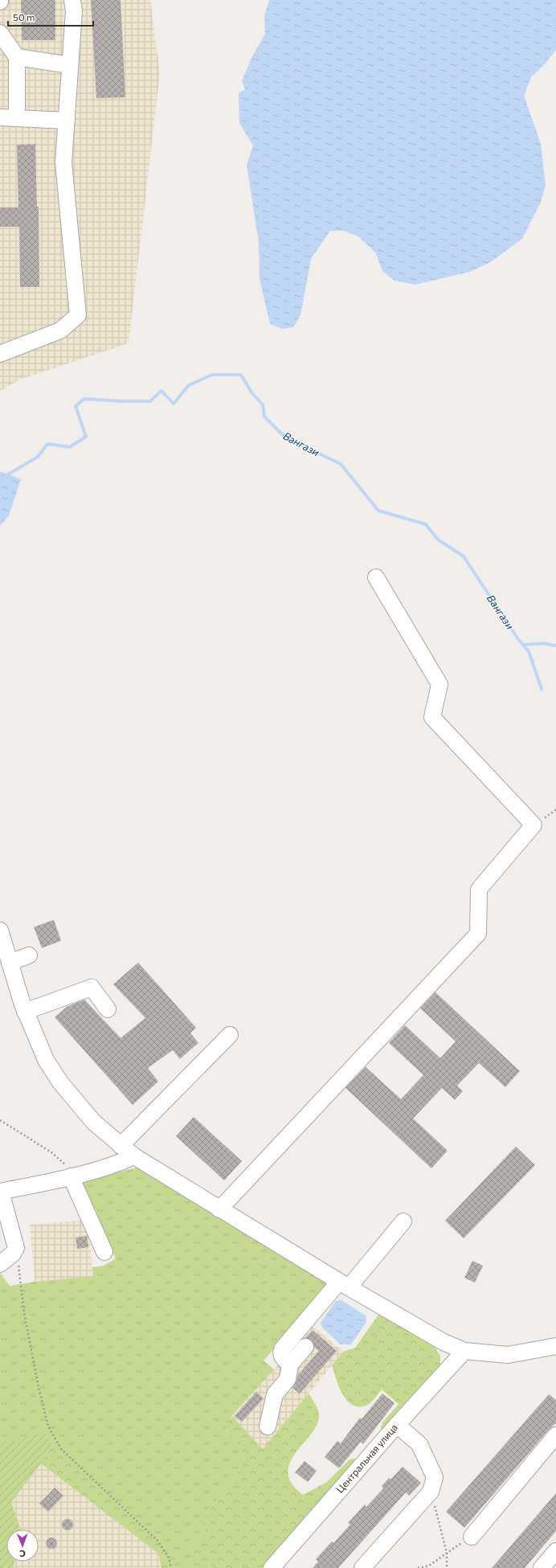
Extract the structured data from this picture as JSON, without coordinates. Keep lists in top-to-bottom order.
{
  "streets": {
    "street": ["Центральная улица"]
  },
  "water": ["Вангази"],
  "scale_bar": "50 m",
  "north": "bottom"
}
